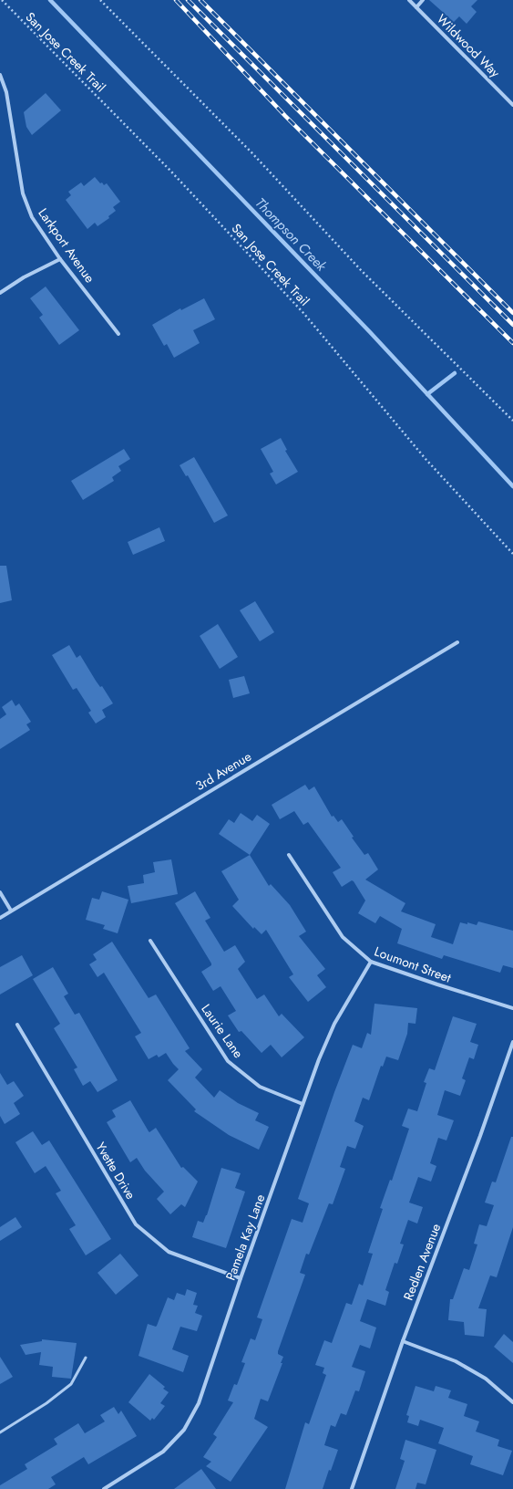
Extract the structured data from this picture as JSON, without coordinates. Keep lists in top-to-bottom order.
{
  "streets": {
    "street": [
      "Wildwood Way",
      "Larkport Avenue",
      "3rd Avenue",
      "Loumont Street",
      "Laurie Lane",
      "Yvette Drive",
      "Pamela Kay Lane",
      "Redlen Avenue"
    ],
    "path": ["San Jose Creek Trail"]
  },
  "crossings": [
    ["Loumont Street", "Pamela Kay Lane"],
    ["Laurie Lane", "Pamela Kay Lane"],
    ["Yvette Drive", "Pamela Kay Lane"]
  ],
  "water": ["Thompson Creek"]
}
